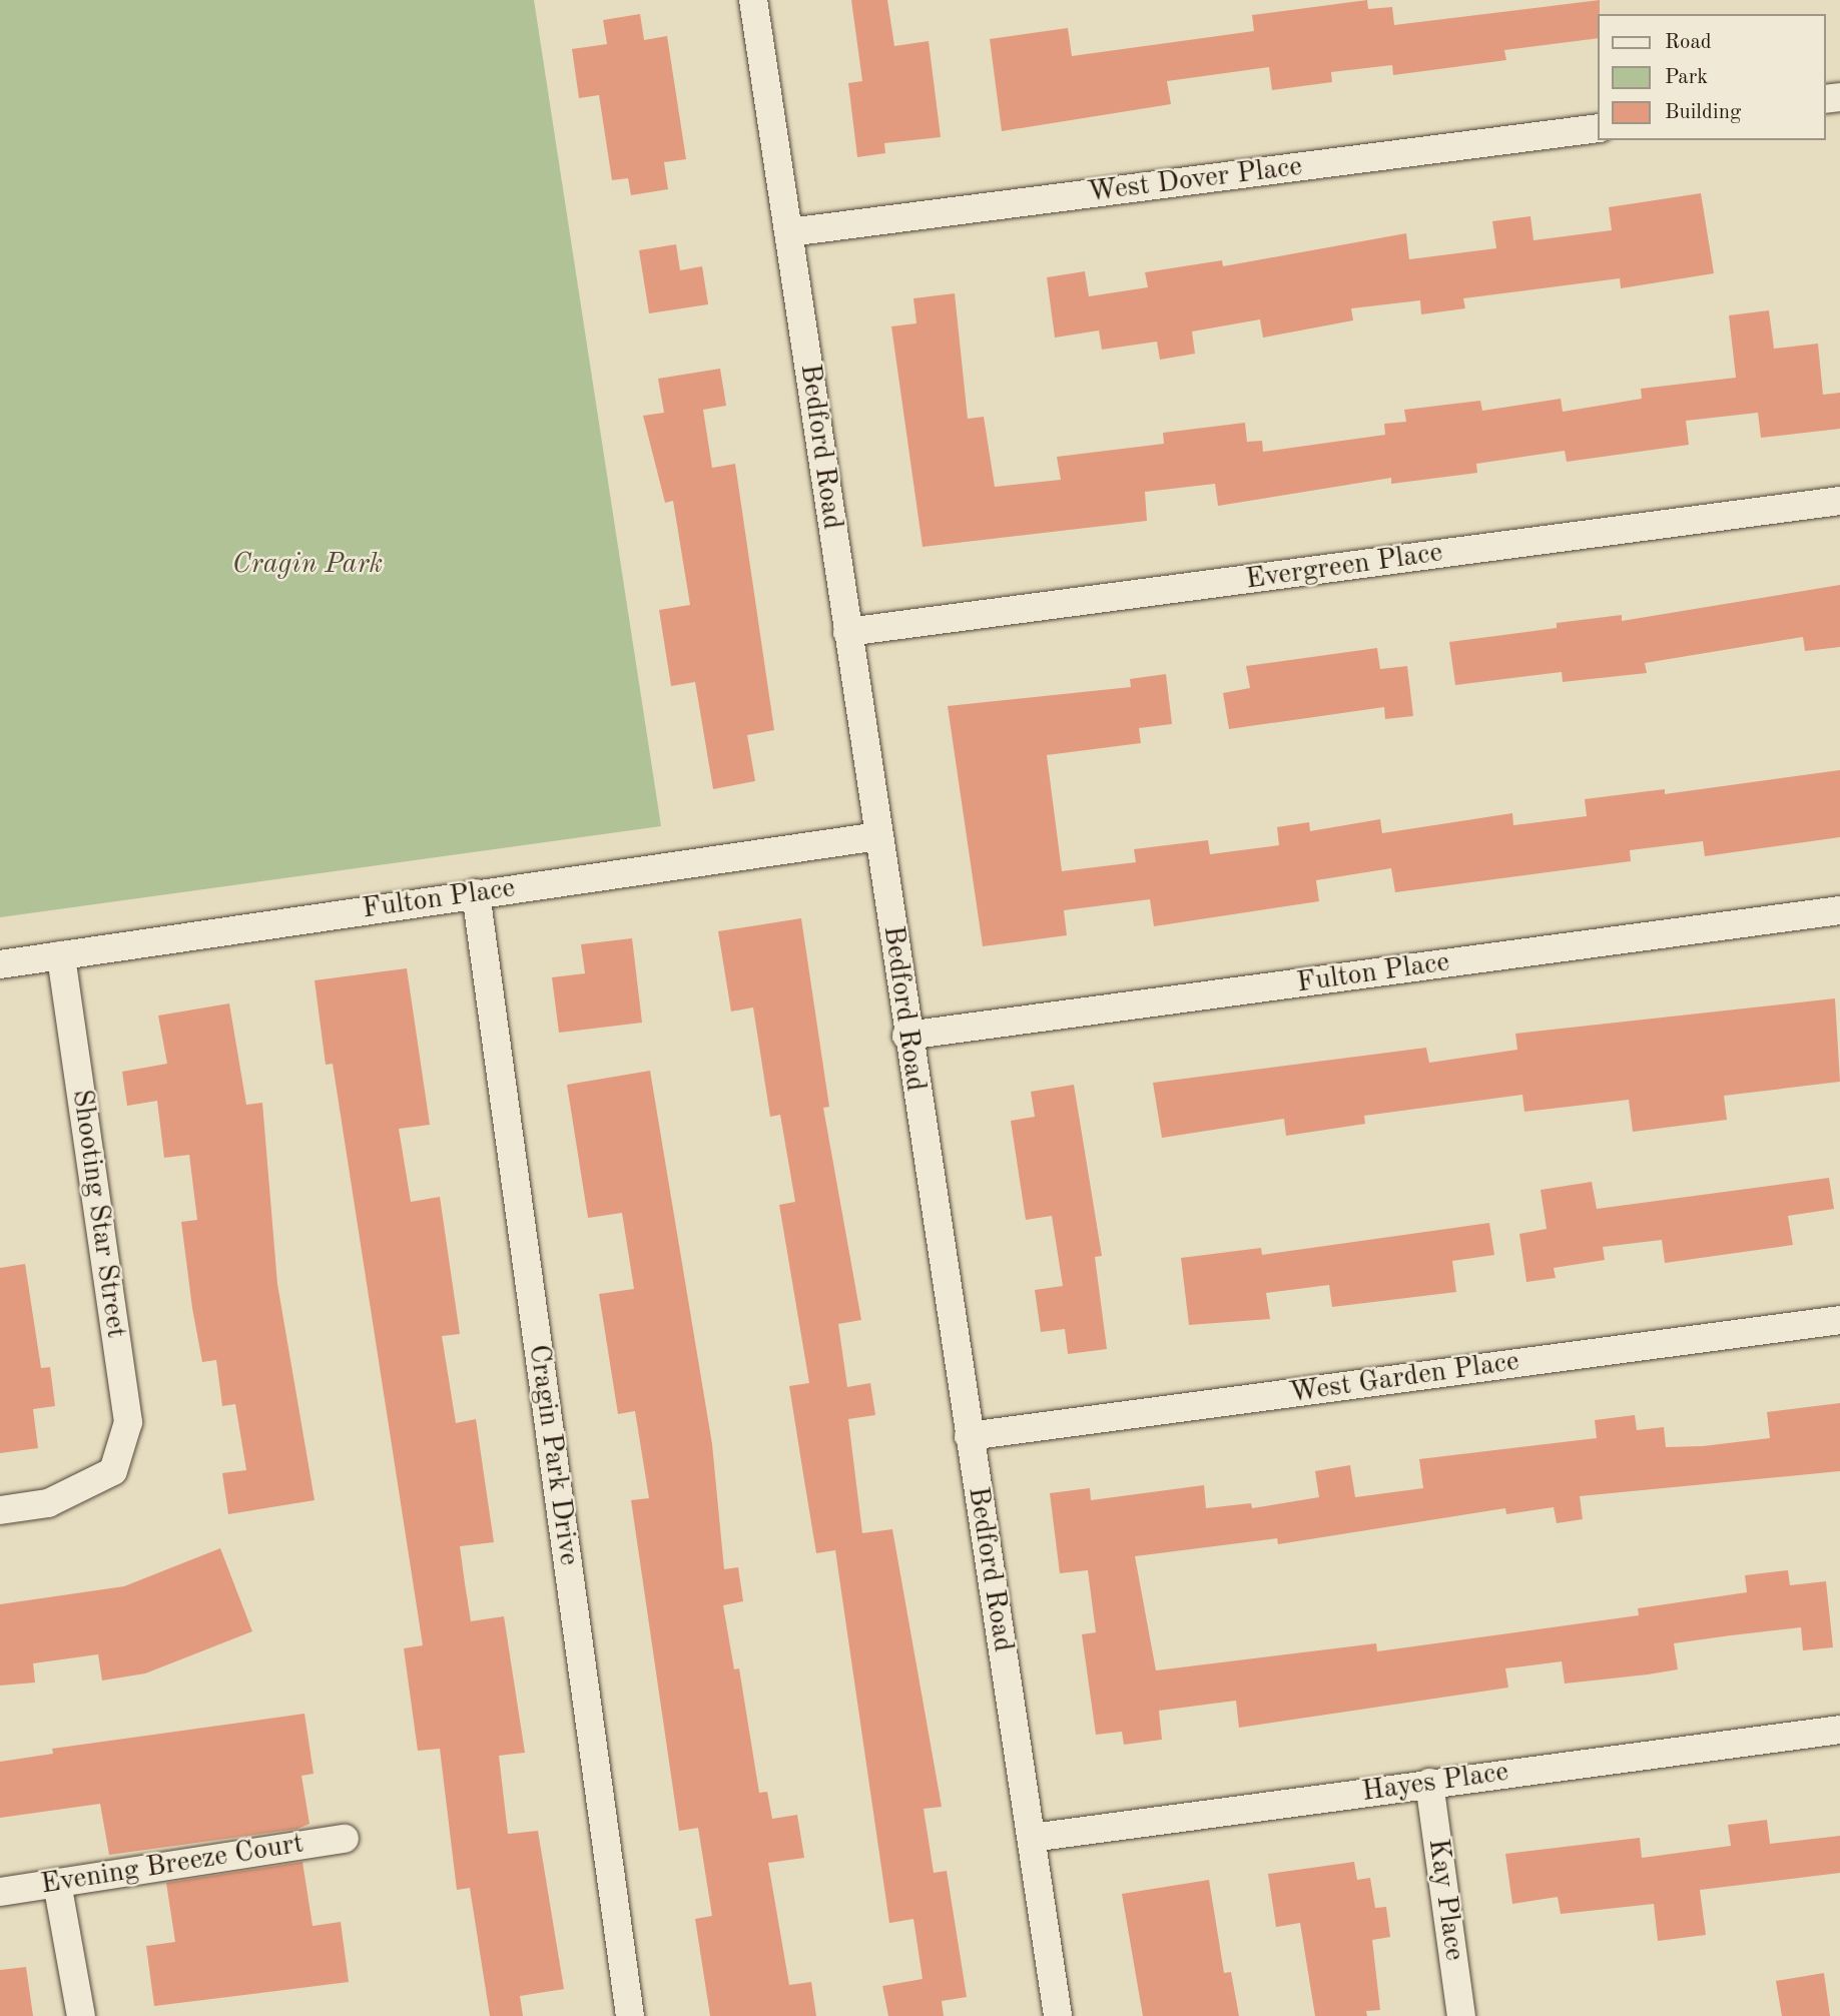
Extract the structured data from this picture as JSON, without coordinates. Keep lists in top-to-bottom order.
{
  "streets": {
    "street": [
      "West Dover Place",
      "Bedford Road",
      "Evergreen Place",
      "Fulton Place",
      "Shooting Star Street",
      "West Garden Place",
      "Cragin Park Drive",
      "Hayes Place",
      "Evening Breeze Court",
      "Kay Place"
    ]
  },
  "crossings": [
    ["West Dover Place", "Bedford Road"],
    ["Bedford Road", "Evergreen Place"],
    ["Bedford Road", "Fulton Place"],
    ["Bedford Road", "West Garden Place"],
    ["Bedford Road", "Hayes Place"],
    ["Fulton Place", "Shooting Star Street"],
    ["Fulton Place", "Cragin Park Drive"],
    ["Hayes Place", "Kay Place"]
  ],
  "parks": ["Cragin Park"],
  "legend": ["Road", "Park", "Building"]
}
